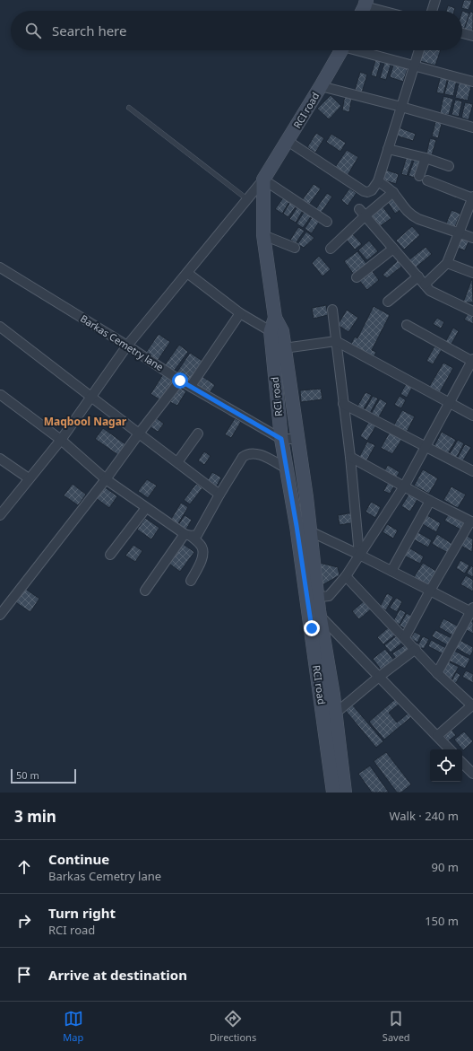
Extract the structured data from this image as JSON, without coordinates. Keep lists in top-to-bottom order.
{
  "streets": {
    "street": ["RCI road", "Barkas Cemetry lane"]
  },
  "crossings": [
    ["RCI road", "Barkas Cemetry lane"]
  ],
  "districts": ["Maqbool Nagar"],
  "scale_bar": "50 m",
  "page": {
    "search": "Search here",
    "scale": "50 m",
    "heading": ["3 min", "Walk · 240 m"],
    "list": [
      ["Continue", "Barkas Cemetry lane", "90 m"],
      ["Turn right", "RCI road", "150 m"],
      "Arrive at destination"
    ],
    "nav": ["Map", "Directions", "Saved"]
  }
}
